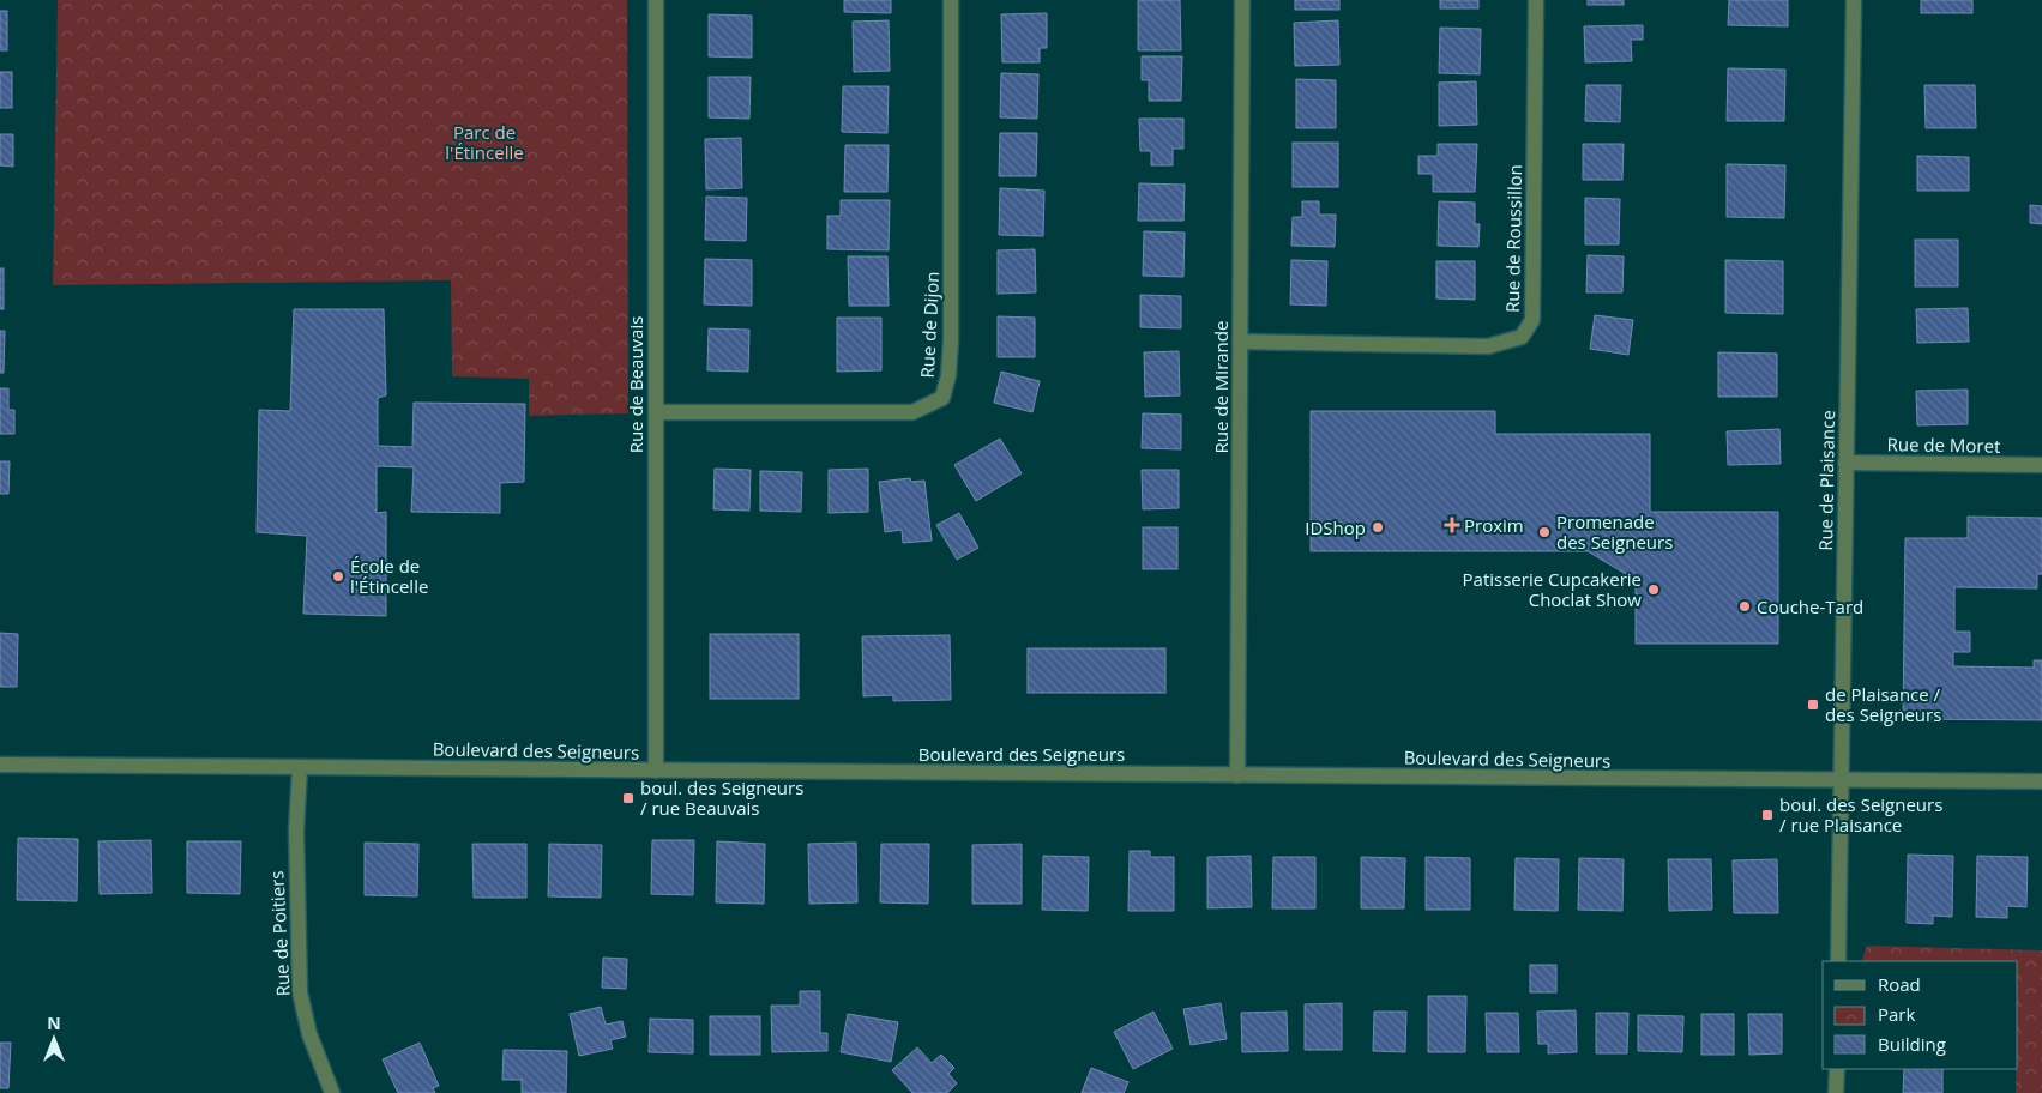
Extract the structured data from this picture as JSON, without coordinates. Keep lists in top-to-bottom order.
{
  "streets": {
    "street": [
      "Rue de Roussillon",
      "Rue de Dijon",
      "Rue de Beauvais",
      "Rue de Mirande",
      "Rue de Moret",
      "Rue de Plaisance",
      "Boulevard des Seigneurs",
      "Rue de Poitiers"
    ]
  },
  "crossings": [
    ["Rue de Roussillon", "Rue de Mirande"],
    ["Rue de Dijon", "Rue de Beauvais"],
    ["Rue de Beauvais", "Boulevard des Seigneurs"],
    ["Rue de Mirande", "Boulevard des Seigneurs"],
    ["Rue de Moret", "Rue de Plaisance"],
    ["Rue de Plaisance", "Boulevard des Seigneurs"],
    ["Boulevard des Seigneurs", "Rue de Poitiers"]
  ],
  "parks": ["Parc de l'Étincelle"],
  "places": {
    "health": ["Proxim"],
    "other": [
      "IDShop",
      "Promenade des Seigneurs",
      "École de l'Étincelle",
      "Patisserie Cupcakerie Choclat Show",
      "Couche-Tard"
    ],
    "transit": ["de Plaisance / des Seigneurs", "boul. des Seigneurs / rue Beauvais", "boul. des Seigneurs / rue Plaisance"]
  },
  "legend": ["Road", "Park", "Building"],
  "north": "top"
}
